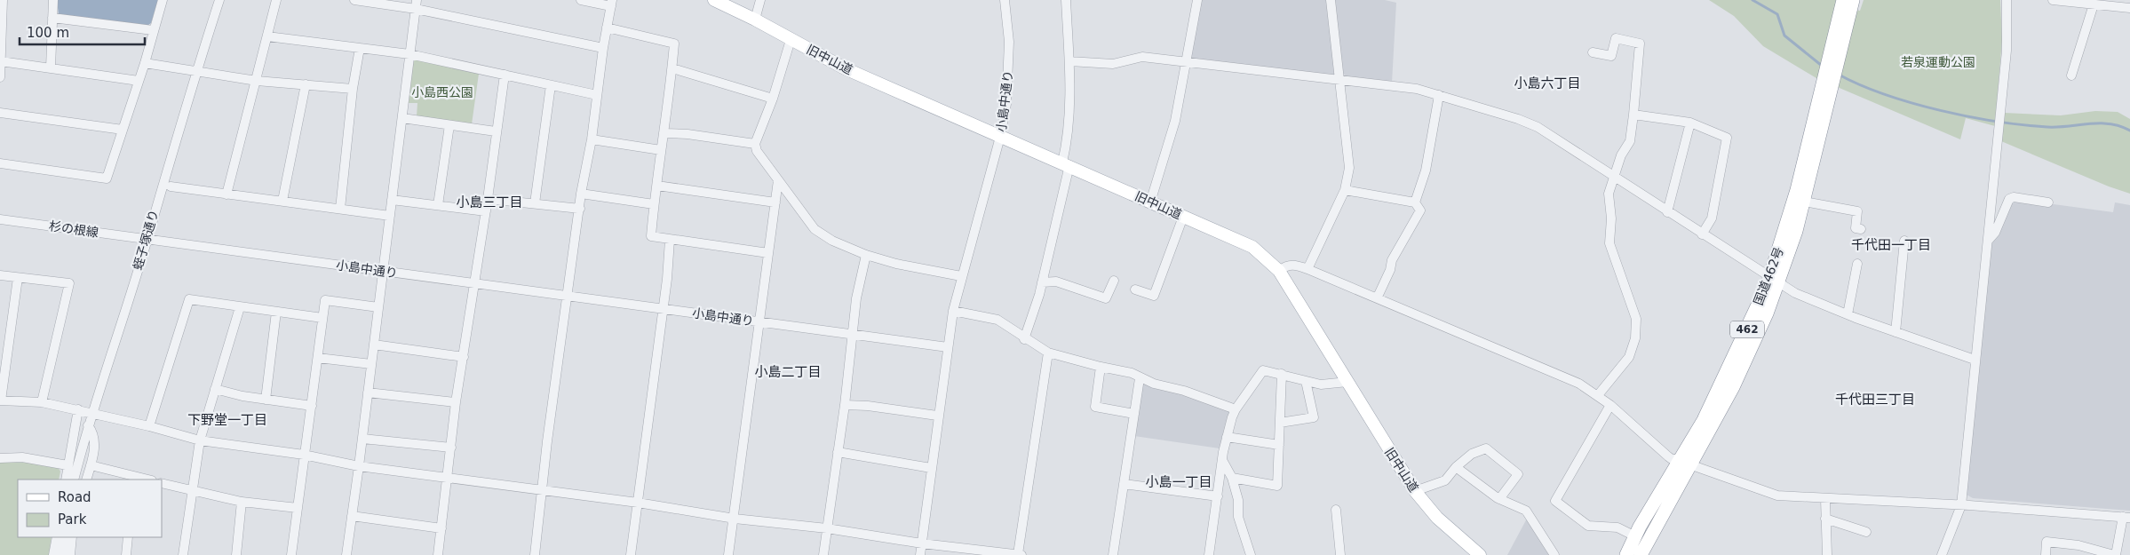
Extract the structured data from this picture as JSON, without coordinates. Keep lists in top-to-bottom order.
{
  "streets": {
    "highway": ["国道462号", "462"],
    "main road": ["旧中山道"],
    "street": ["小島中通り", "杉の根線", "蛭子塚通り"]
  },
  "crossings": [
    ["旧中山道", "小島中通り"],
    ["小島中通り", "杉の根線"],
    ["小島中通り", "蛭子塚通り"],
    ["杉の根線", "蛭子塚通り"]
  ],
  "districts": [
    "小島六丁目",
    "小島三丁目",
    "千代田一丁目",
    "小島二丁目",
    "千代田三丁目",
    "下野堂一丁目",
    "小島一丁目"
  ],
  "parks": ["若泉運動公園", "小島西公園"],
  "legend": ["Road", "Park"],
  "scale_bar": "100 m"
}
